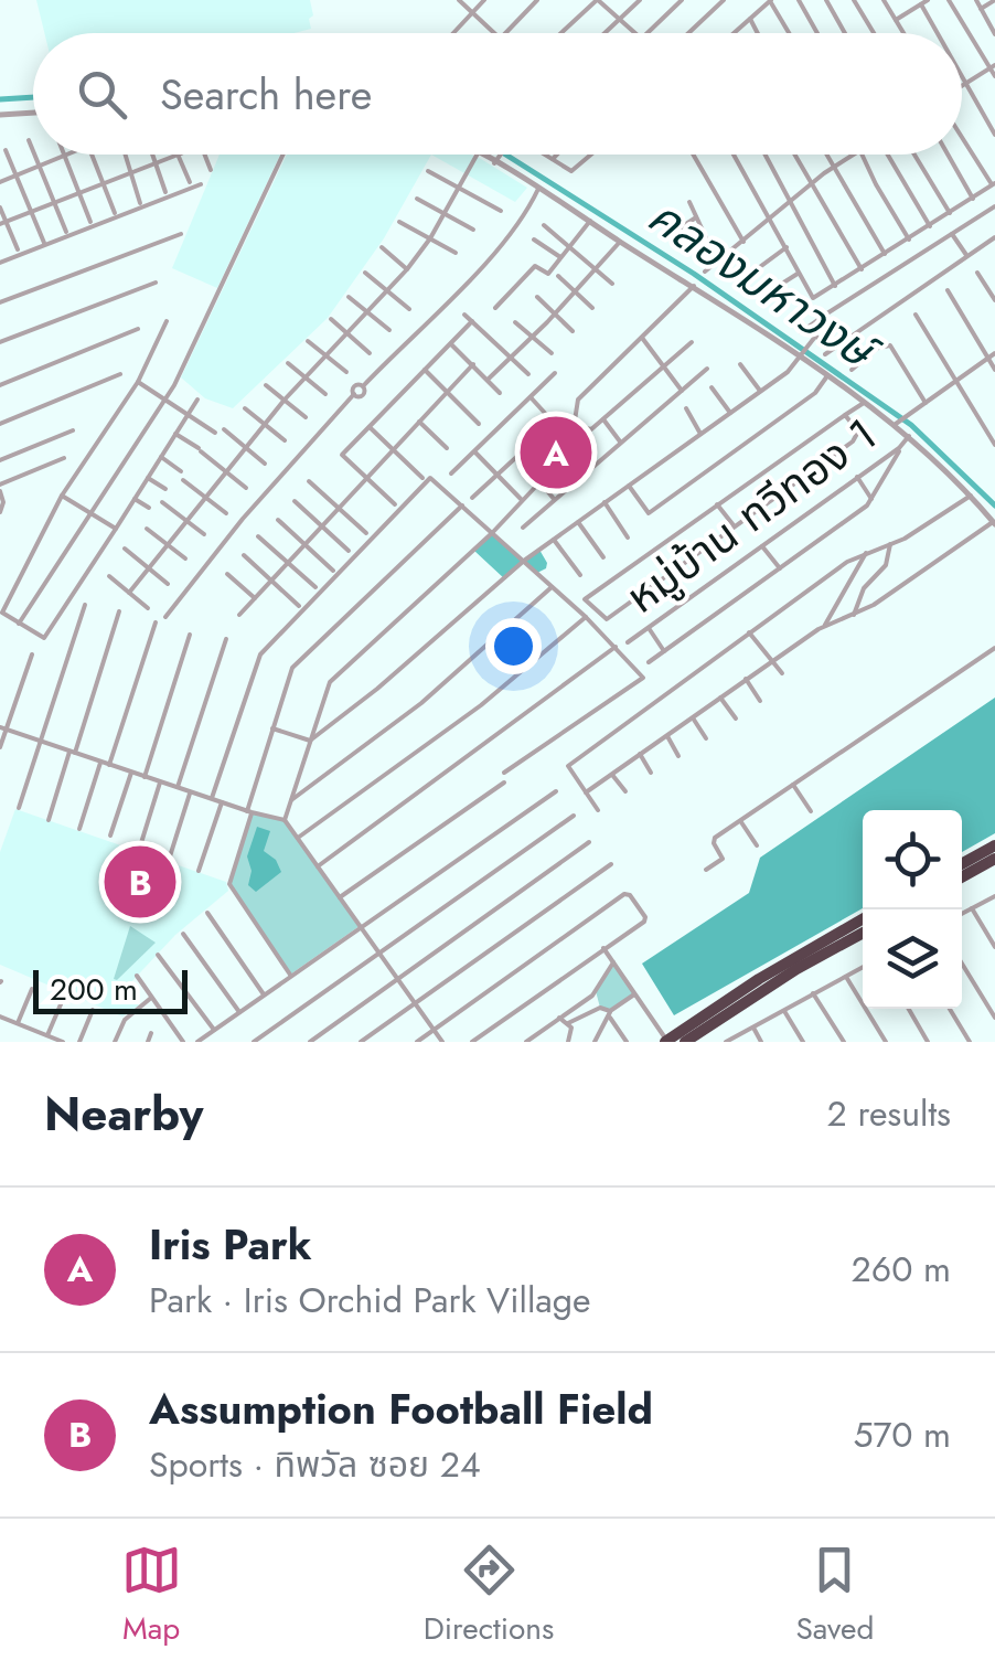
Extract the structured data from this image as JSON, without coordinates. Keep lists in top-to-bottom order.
{
  "streets": {
    "street": ["หมู่บ้าน ทวีทอง 1"]
  },
  "water": ["คลองมหาวงษ์"],
  "scale_bar": "200 m",
  "page": {
    "search": "Search here",
    "pins": ["A", "B"],
    "scale": "200 m",
    "heading": ["Nearby", "2 results"],
    "list": [
      {
        "mark": "A",
        "name": "Iris Park",
        "note": "Park · Iris Orchid Park Village",
        "value": "260 m"
      },
      {
        "mark": "B",
        "name": "Assumption Football Field",
        "note": "Sports · ทิพวัล ซอย 24",
        "value": "570 m"
      }
    ],
    "nav": ["Map", "Directions", "Saved"]
  }
}
